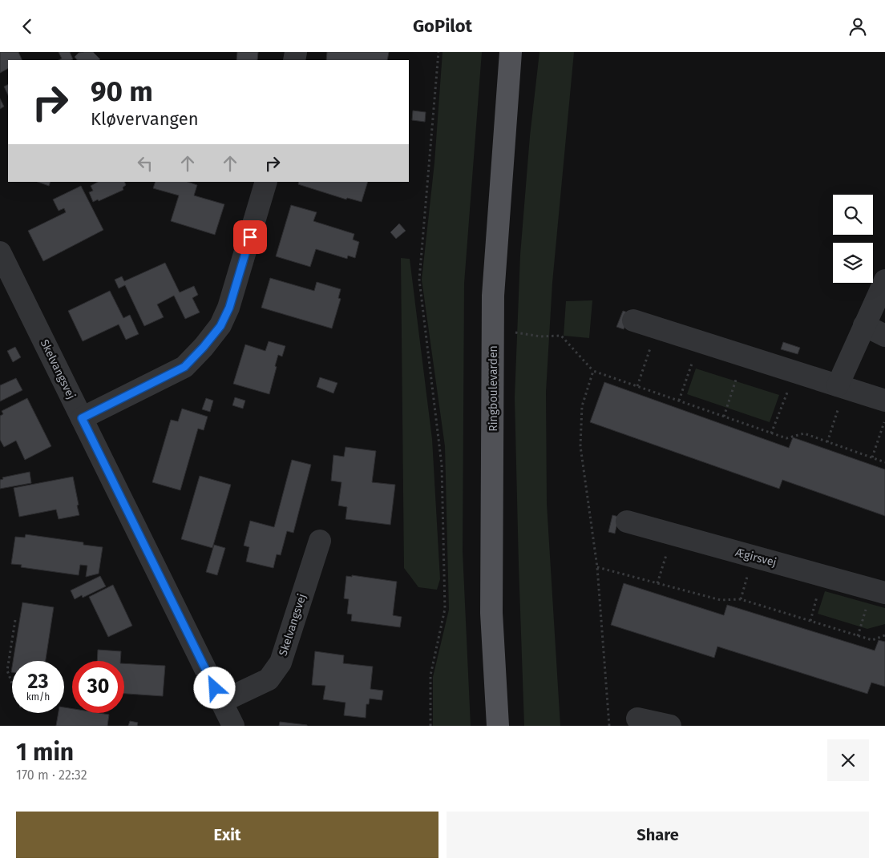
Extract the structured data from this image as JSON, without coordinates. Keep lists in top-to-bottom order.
{
  "streets": {
    "main road": ["Ringboulevarden"],
    "street": ["Skelvangsvej", "Ægirsvej"]
  },
  "page": {
    "header": "GoPilot",
    "turn": ["90 m", "Kløvervangen"],
    "speed": "23 km/h",
    "limit": "30",
    "heading": ["1 min", "170 m · 22:32"],
    "buttons": ["Exit", "Share"]
  }
}
